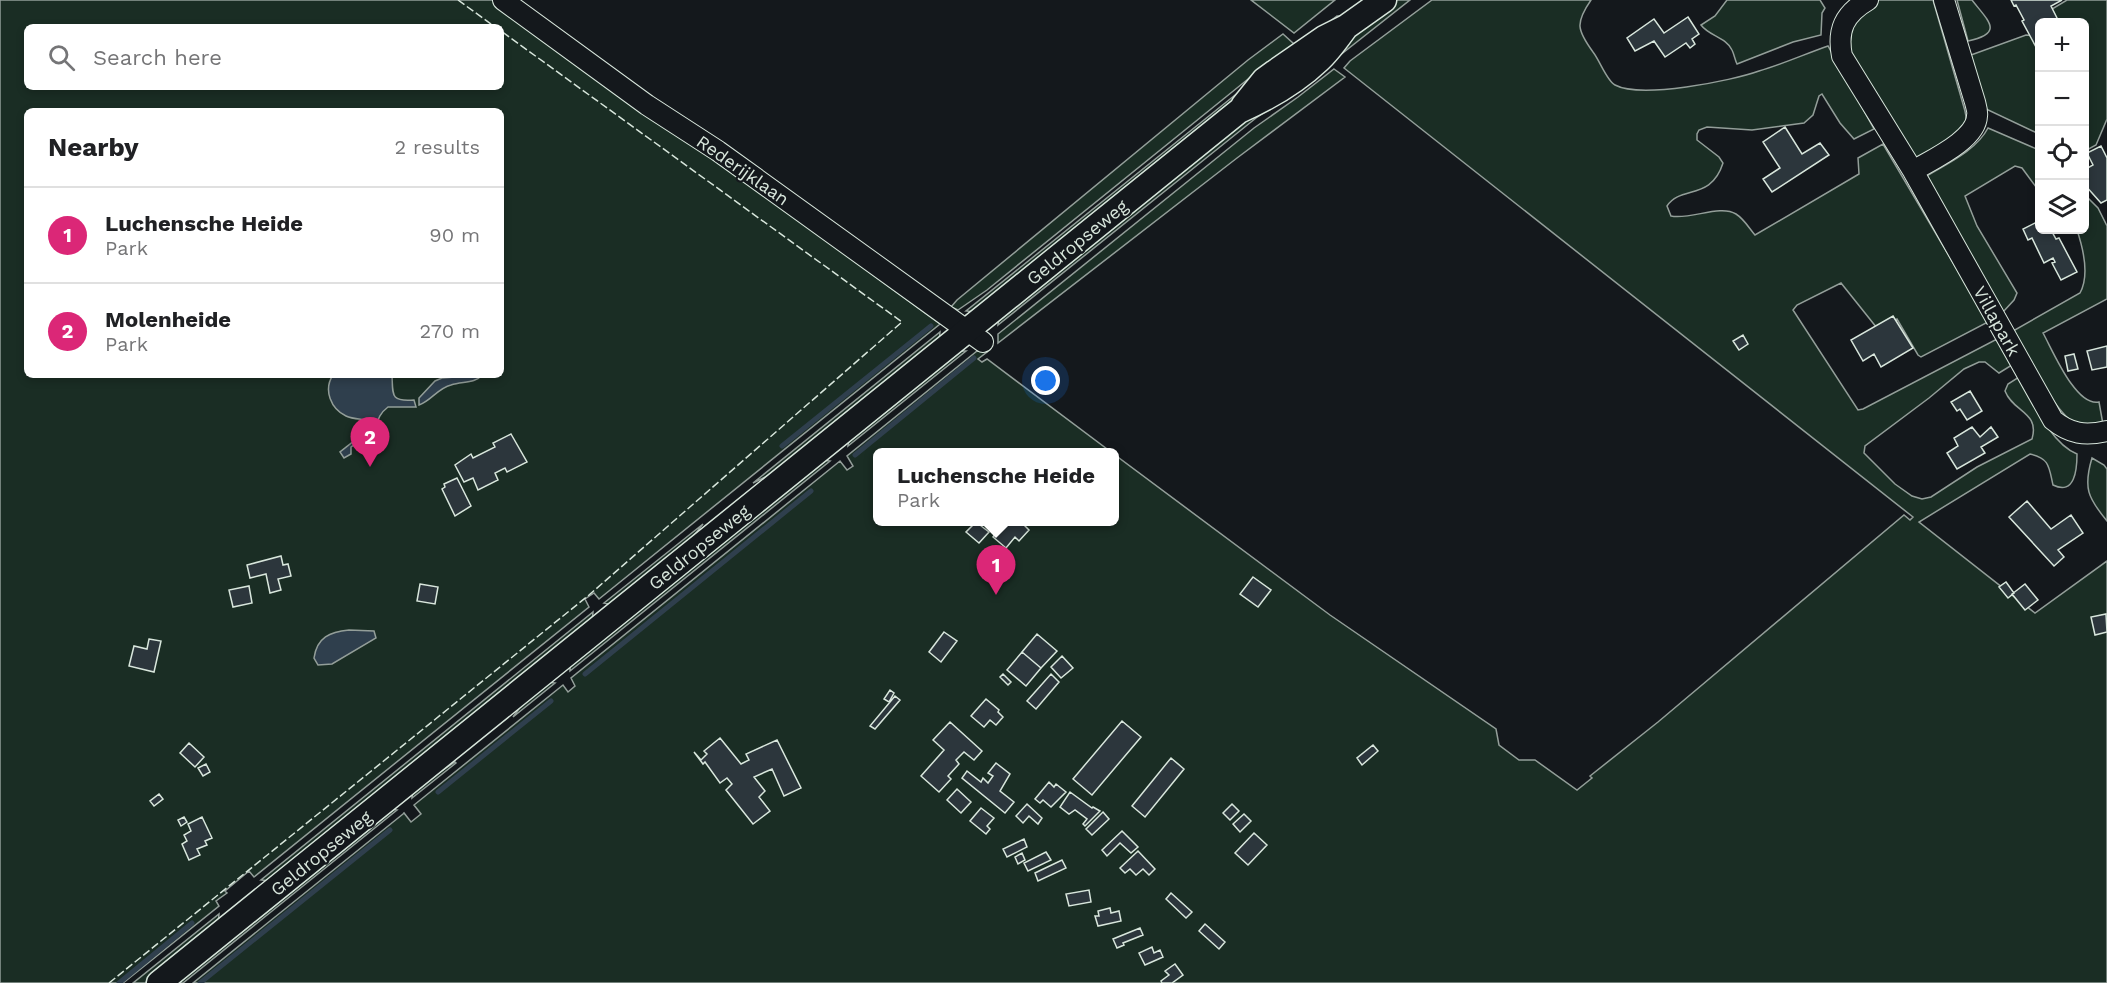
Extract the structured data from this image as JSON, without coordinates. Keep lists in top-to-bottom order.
{
  "streets": {
    "main road": ["Geldropseweg"],
    "street": ["Rederijklaan", "Villapark"]
  },
  "crossings": [
    ["Rederijklaan", "Geldropseweg"]
  ],
  "page": {
    "map_buttons": ["+", "−"],
    "search": "Search here",
    "heading": ["Nearby", "2 results"],
    "list": [
      {
        "mark": "1",
        "name": "Luchensche Heide",
        "note": "Park",
        "value": "90 m"
      },
      {
        "mark": "2",
        "name": "Molenheide",
        "note": "Park",
        "value": "270 m"
      }
    ],
    "pins": ["2", "1"],
    "popup": ["Luchensche Heide", "Park"]
  }
}
